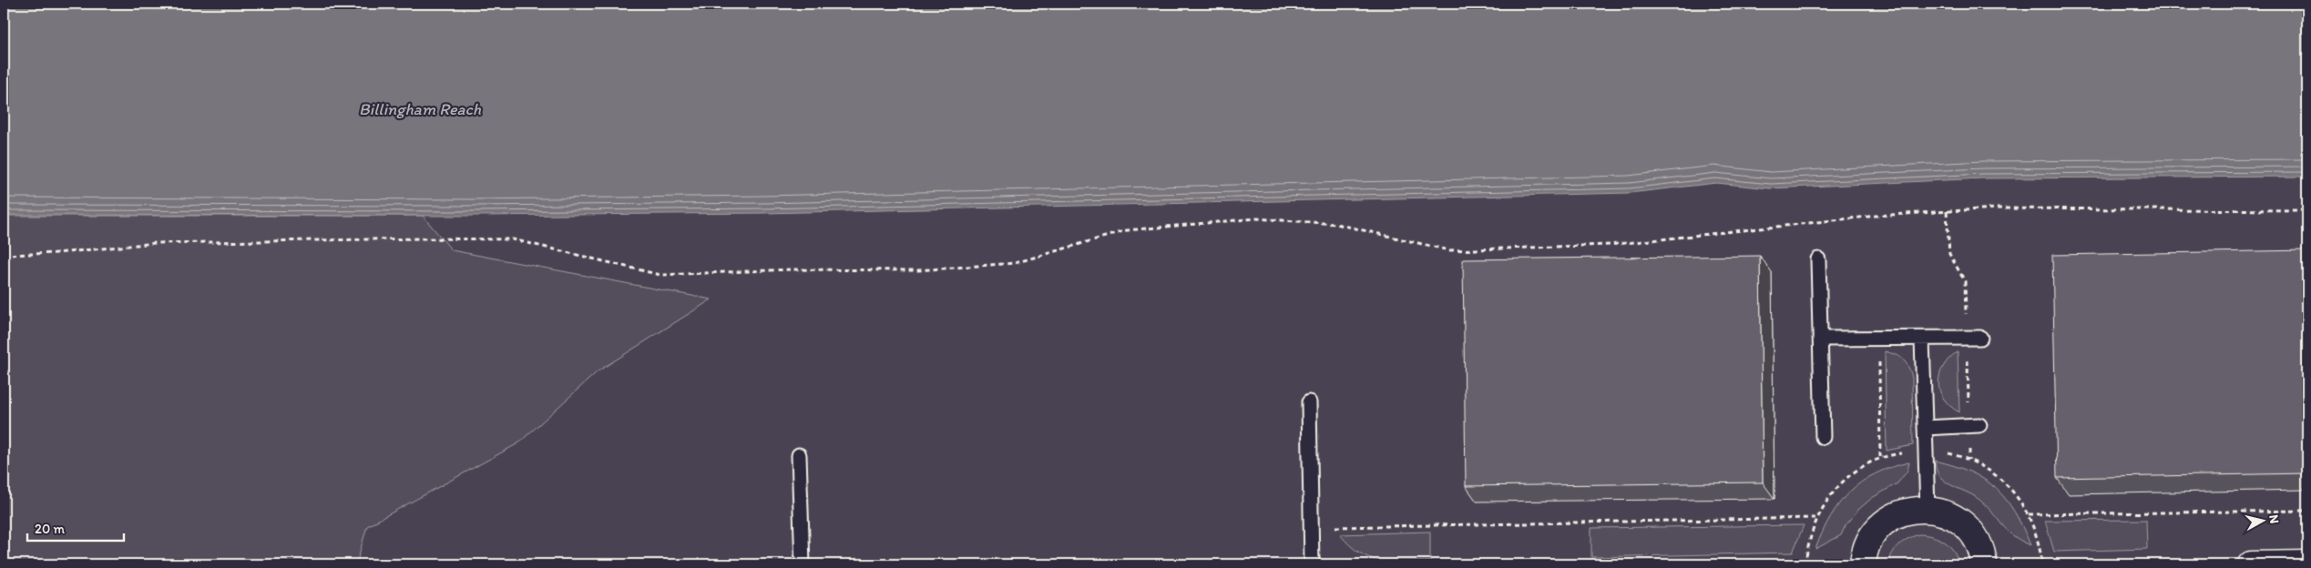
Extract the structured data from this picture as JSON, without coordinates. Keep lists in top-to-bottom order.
{
  "water": ["Billingham Reach"],
  "scale_bar": "20 m",
  "north": "right"
}
